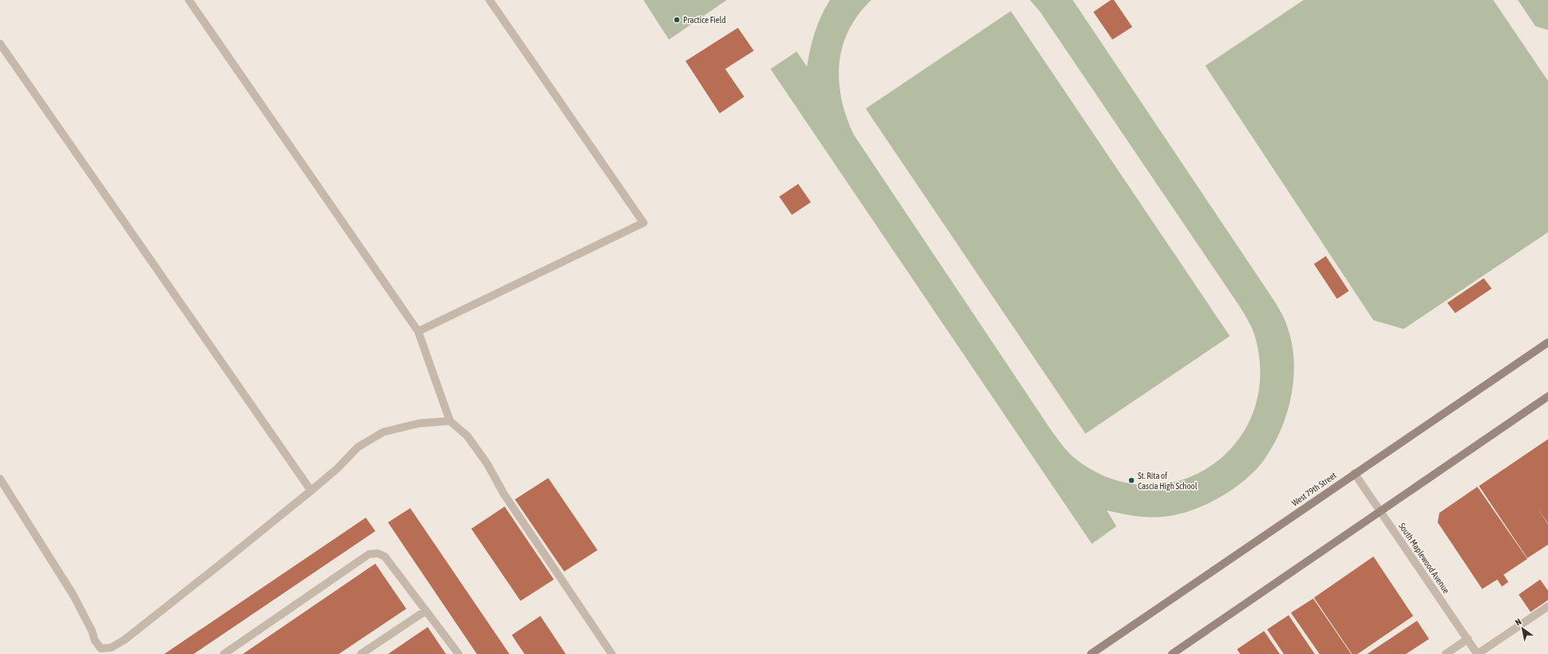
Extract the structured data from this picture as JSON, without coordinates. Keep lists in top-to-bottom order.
{
  "streets": {
    "main road": ["West 79th Street"],
    "street": ["South Maplewood Avenue"]
  },
  "crossings": [
    ["West 79th Street", "South Maplewood Avenue"]
  ],
  "places": ["Practice Field", "St. Rita of Cascia High School"],
  "north": "top left"
}
